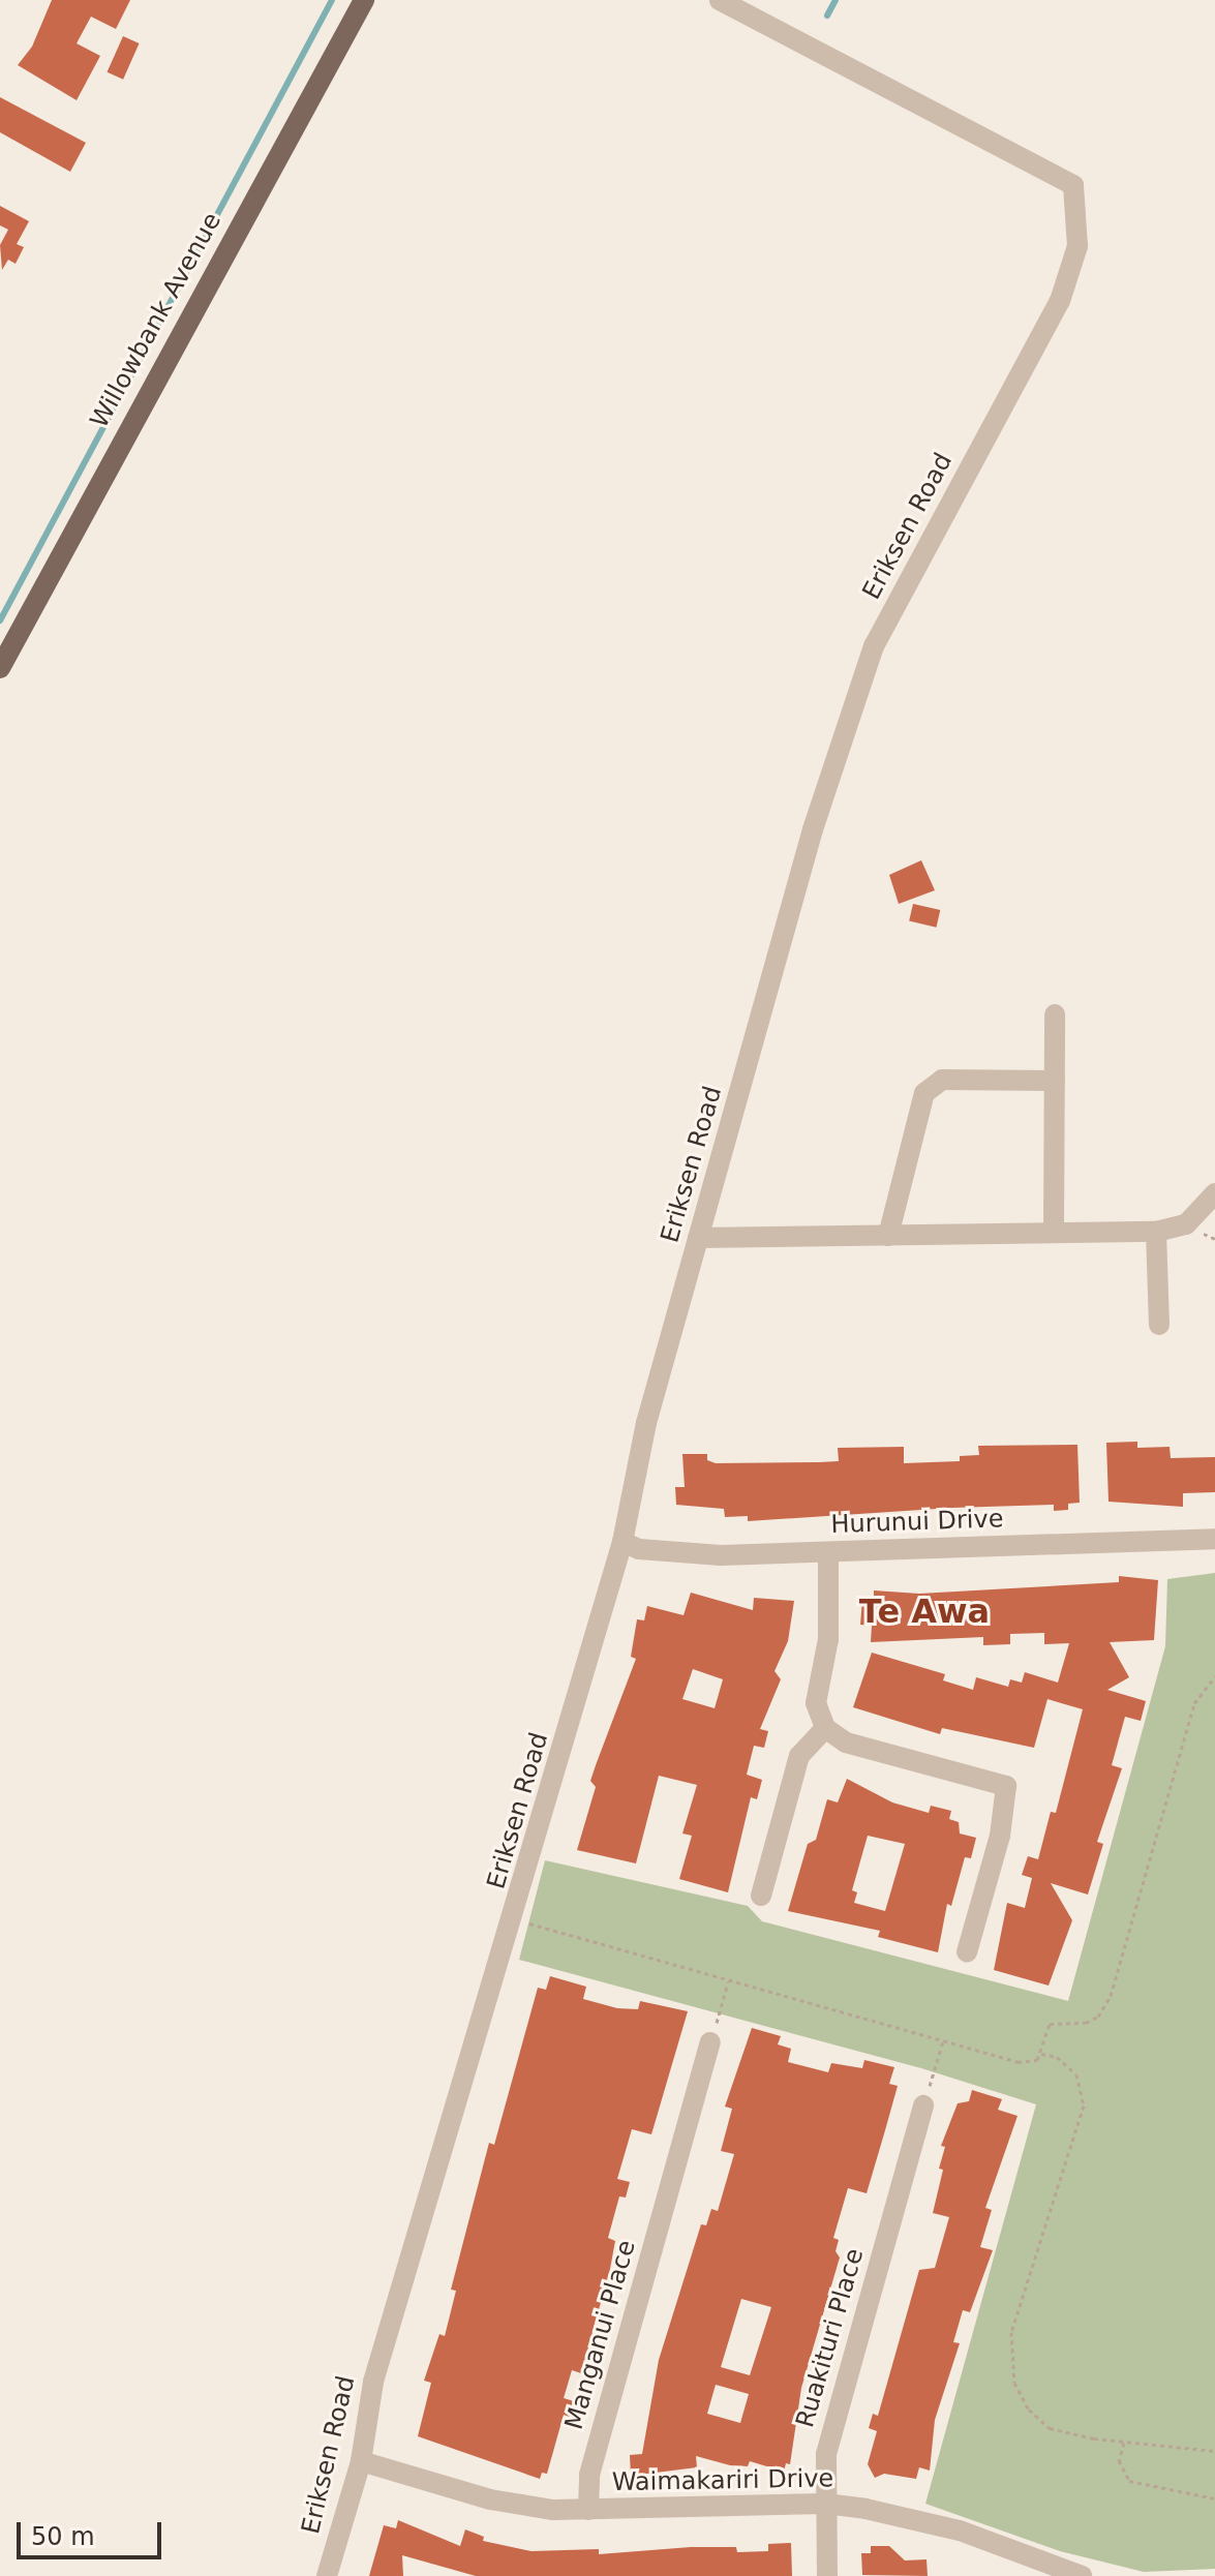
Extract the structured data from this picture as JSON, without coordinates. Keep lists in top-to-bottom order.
{
  "streets": {
    "main road": ["Willowbank Avenue"],
    "street": [
      "Eriksen Road",
      "Hurunui Drive",
      "Manganui Place",
      "Ruakituri Place",
      "Waimakariri Drive"
    ]
  },
  "crossings": [
    ["Eriksen Road", "Hurunui Drive"],
    ["Eriksen Road", "Waimakariri Drive"],
    ["Manganui Place", "Waimakariri Drive"],
    ["Ruakituri Place", "Waimakariri Drive"]
  ],
  "districts": ["Te Awa"],
  "scale_bar": "50 m"
}
